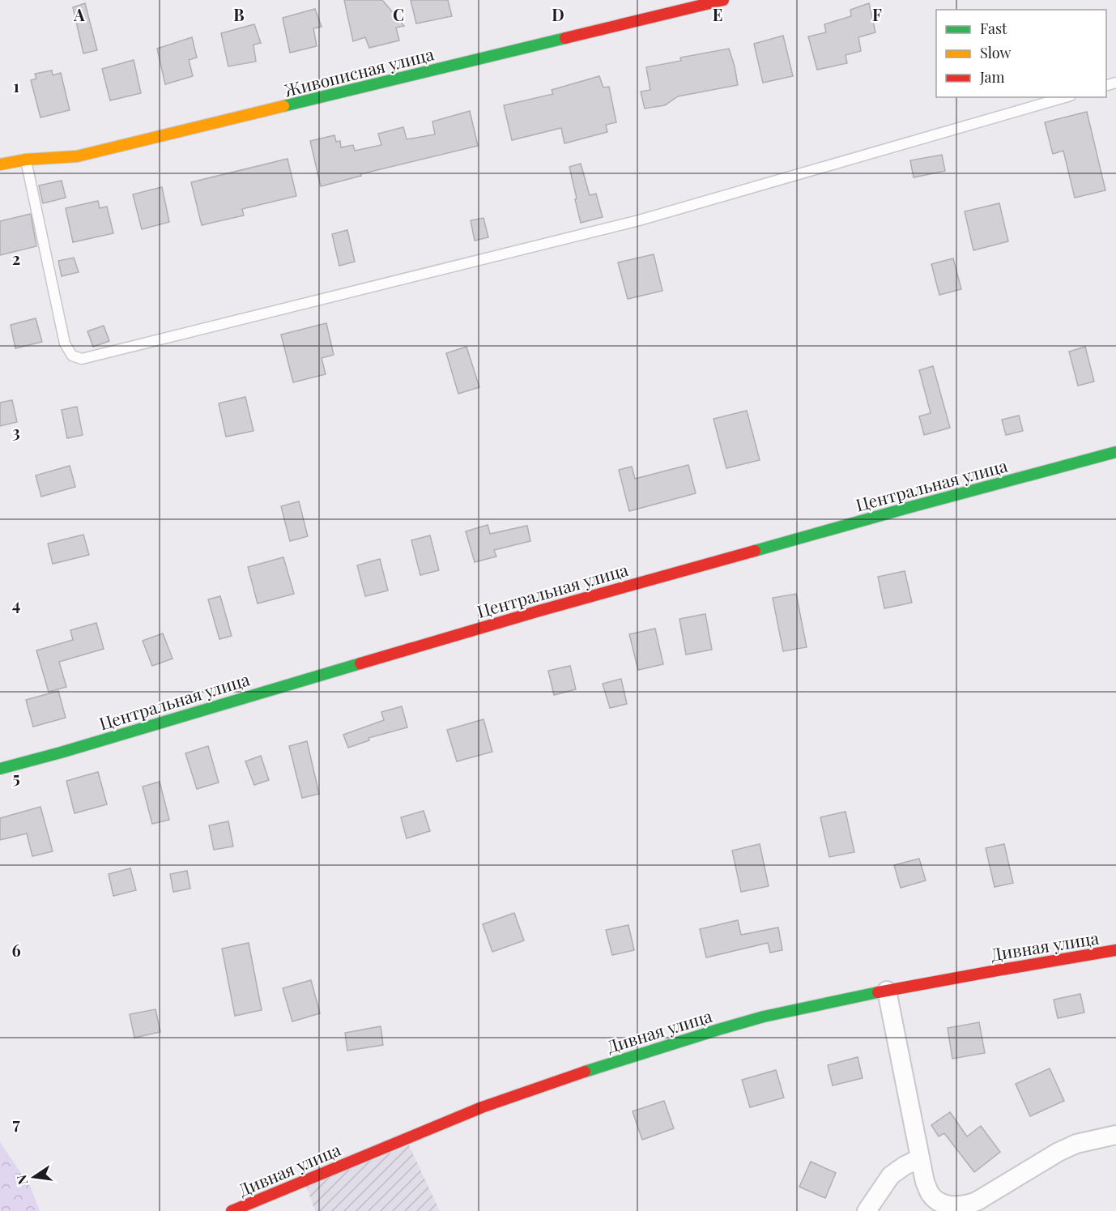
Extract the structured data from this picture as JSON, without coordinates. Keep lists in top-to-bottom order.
{
  "streets": {
    "street": ["Живописная улица", "Центральная улица", "Дивная улица"]
  },
  "legend": ["Fast", "Slow", "Jam"],
  "north": "left",
  "grid": {
    "columns": [
      "A",
      "B",
      "C",
      "D",
      "E",
      "F"
    ],
    "rows": [
      "1",
      "2",
      "3",
      "4",
      "5",
      "6",
      "7"
    ]
  }
}
